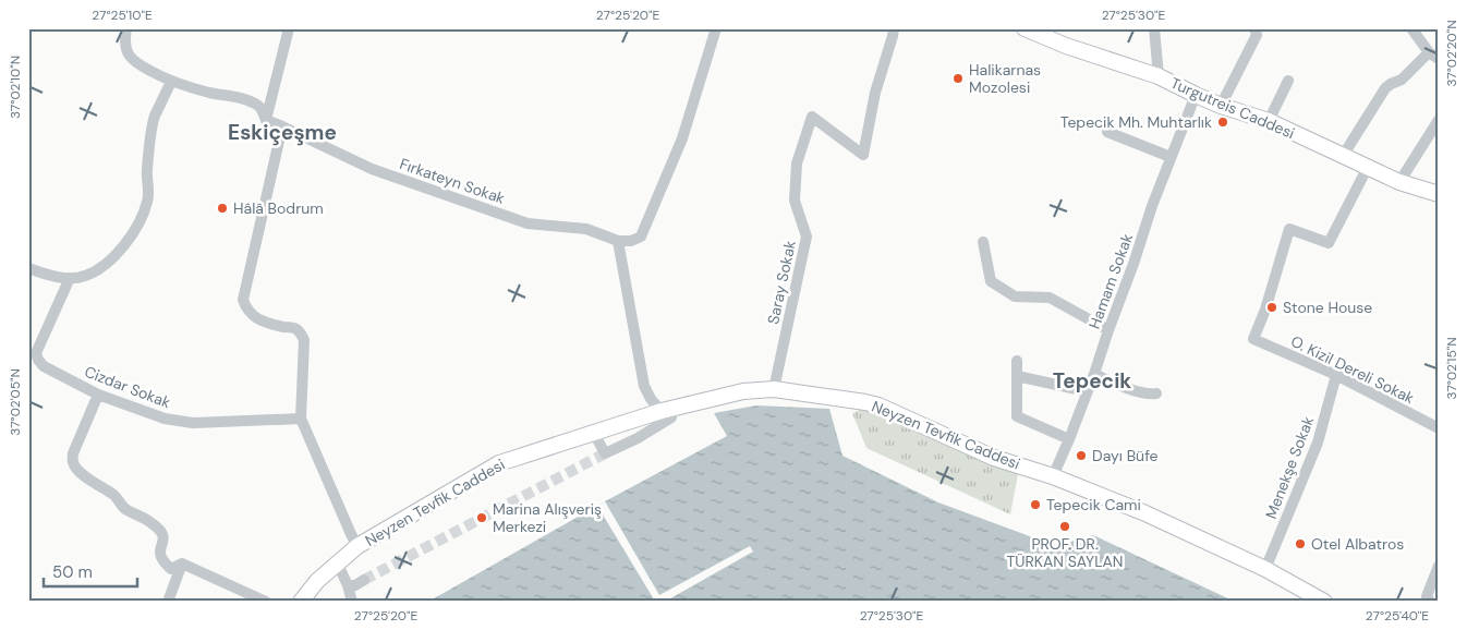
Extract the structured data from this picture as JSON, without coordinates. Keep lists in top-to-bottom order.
{
  "streets": {
    "main road": ["Turgutreis Caddesi", "Neyzen Tevfik Caddesi"],
    "street": [
      "Fırkateyn Sokak",
      "Hamam Sokak",
      "Saray Sokak",
      "O. Kizil Dereli Sokak",
      "Cizdar Sokak",
      "Menekşe Sokak"
    ]
  },
  "crossings": [
    ["Turgutreis Caddesi", "Hamam Sokak"],
    ["Turgutreis Caddesi", "O. Kizil Dereli Sokak"],
    ["Hamam Sokak", "Neyzen Tevfik Caddesi"],
    ["Saray Sokak", "Neyzen Tevfik Caddesi"],
    ["O. Kizil Dereli Sokak", "Menekşe Sokak"],
    ["Neyzen Tevfik Caddesi", "Menekşe Sokak"]
  ],
  "districts": ["Eskiçeşme", "Tepecik"],
  "places": [
    "Halikarnas Mozolesi",
    "Tepecik Mh. Muhtarlık",
    "Hâlâ Bodrum",
    "Stone House",
    "Dayı Büfe",
    "Tepecik Cami",
    "Marina Alışveriş Merkezi",
    "PROF. DR. TÜRKAN SAYLAN",
    "Otel Albatros"
  ],
  "scale_bar": "50 m",
  "coordinates": [
    "27°25'10\"E",
    "27°25'20\"E",
    "27°25'30\"E",
    "37°02'20\"N",
    "37°02'10\"N",
    "37°02'15\"N",
    "37°02'05\"N",
    "27°25'40\"E"
  ]
}
